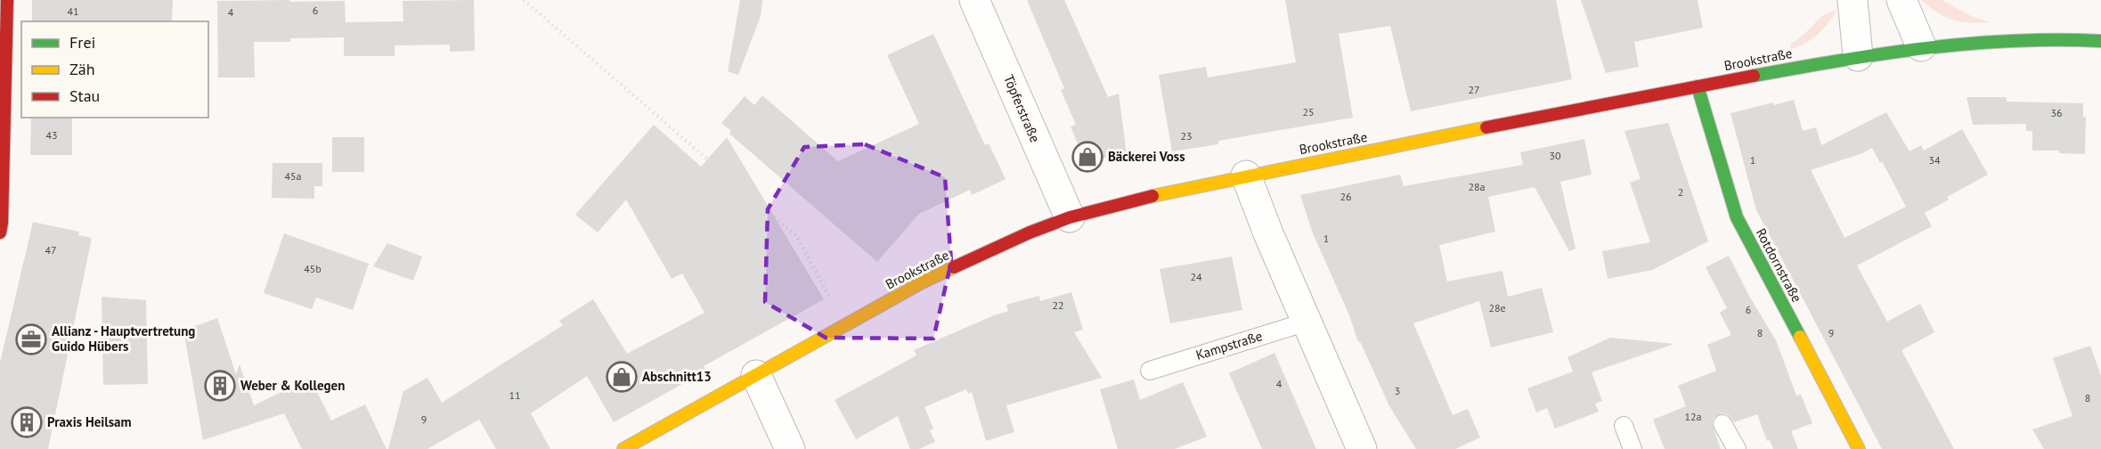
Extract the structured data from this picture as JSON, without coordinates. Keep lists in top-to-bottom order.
{
  "streets": {
    "main road": ["Brookstraße", "Rotdornstraße"],
    "street": ["Töpferstraße"],
    "lane": ["Kampstraße"]
  },
  "crossings": [
    ["Brookstraße", "Töpferstraße"],
    ["Brookstraße", "Rotdornstraße"]
  ],
  "places": {
    "shop": ["Bäckerei Voss", "Abschnitt13"],
    "office": ["Allianz - Hauptvertretung Guido Hübers"],
    "building": ["Weber & Kollegen", "Praxis Heilsam"]
  },
  "house_numbers": [
    "6",
    "41",
    "4",
    "27",
    "25",
    "36",
    "43",
    "23",
    "30",
    "1",
    "34",
    "45a",
    "28a",
    "2",
    "26",
    "1",
    "47",
    "45b",
    "24",
    "22",
    "28e",
    "6",
    "8",
    "9",
    "4",
    "3",
    "11",
    "8",
    "12a",
    "9"
  ],
  "legend": ["Frei", "Zäh", "Stau"]
}
